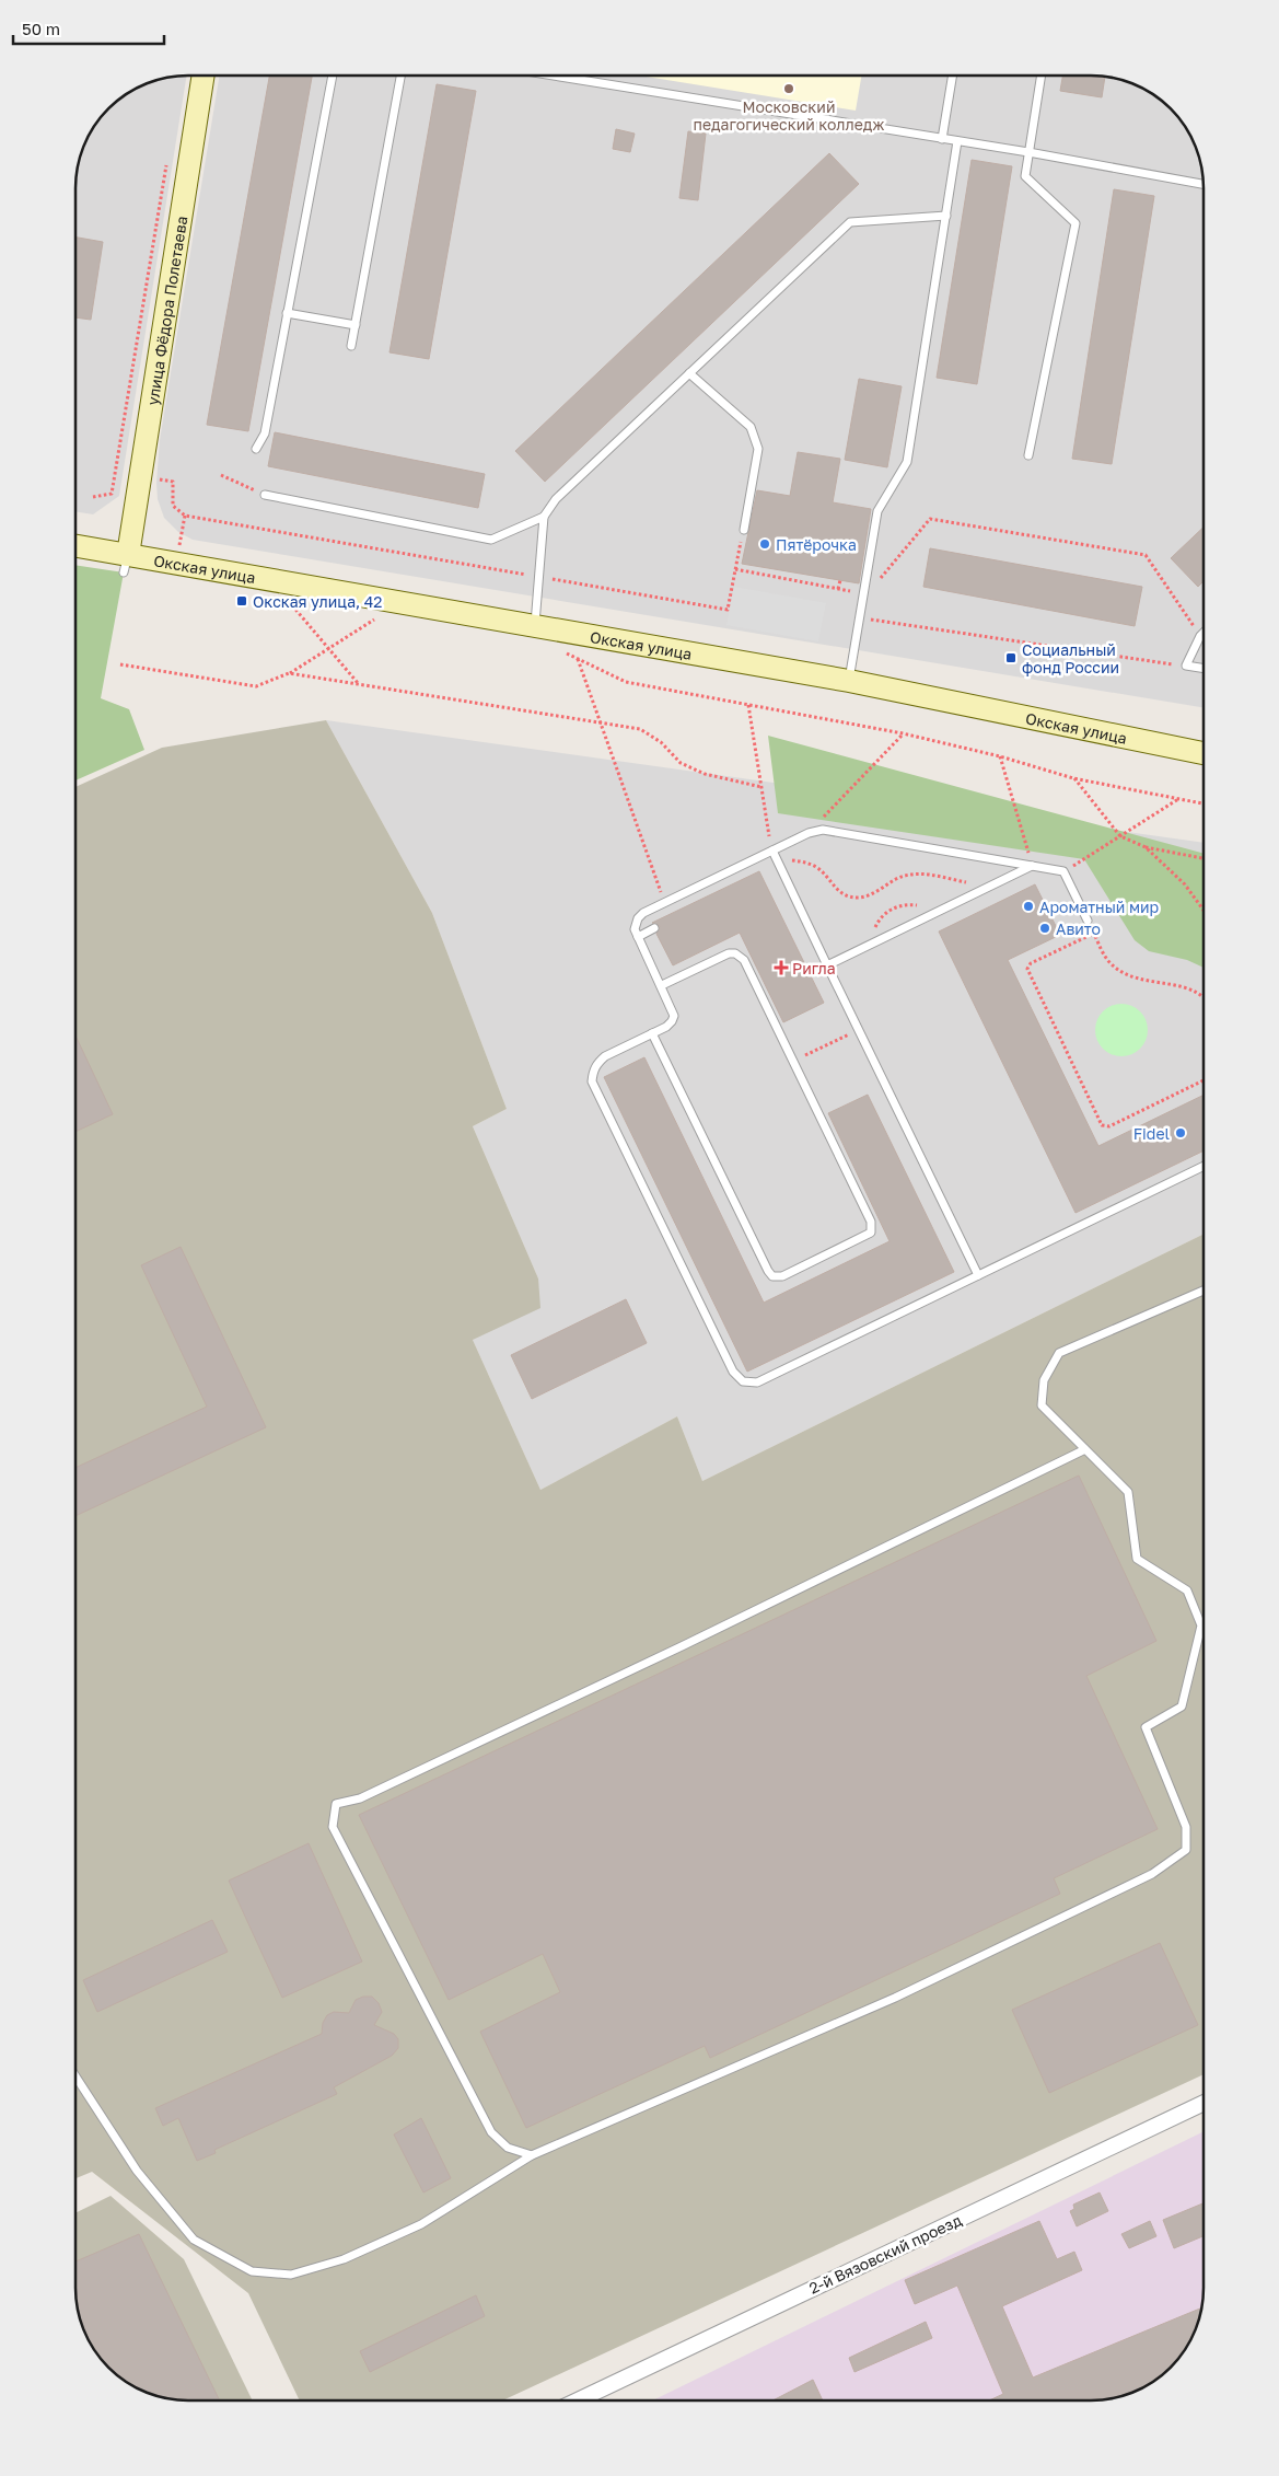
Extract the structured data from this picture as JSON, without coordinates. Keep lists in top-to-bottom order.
{
  "streets": {
    "main road": ["улица Фёдора Полетаева", "Окская улица"],
    "street": ["2-й Вязовский проезд"]
  },
  "crossings": [
    ["улица Фёдора Полетаева", "Окская улица"]
  ],
  "places": {
    "other": [
      "Московский педагогический колледж",
      "Пятёрочка",
      "Ароматный мир",
      "Авито",
      "Fidel"
    ],
    "transit": ["Окская улица, 42", "Социальный фонд России"],
    "health": ["Ригла"]
  },
  "scale_bar": "50 m"
}
